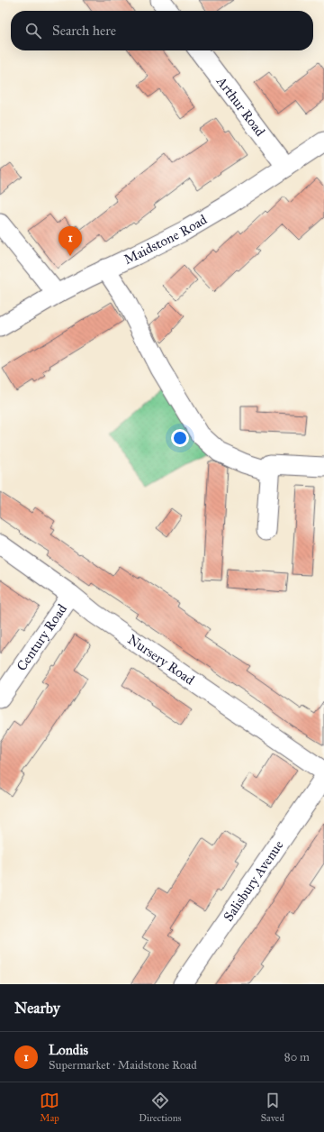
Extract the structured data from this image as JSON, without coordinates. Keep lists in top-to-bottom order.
{
  "streets": {
    "street": [
      "Arthur Road",
      "Maidstone Road",
      "Century Road",
      "Nursery Road",
      "Salisbury Avenue"
    ]
  },
  "crossings": [
    ["Arthur Road", "Maidstone Road"],
    ["Century Road", "Nursery Road"]
  ],
  "page": {
    "search": "Search here",
    "pins": "1",
    "heading": "Nearby",
    "list": [
      {
        "mark": "1",
        "name": "Londis",
        "note": "Supermarket · Maidstone Road",
        "value": "80 m"
      }
    ],
    "nav": ["Map", "Directions", "Saved"]
  }
}
